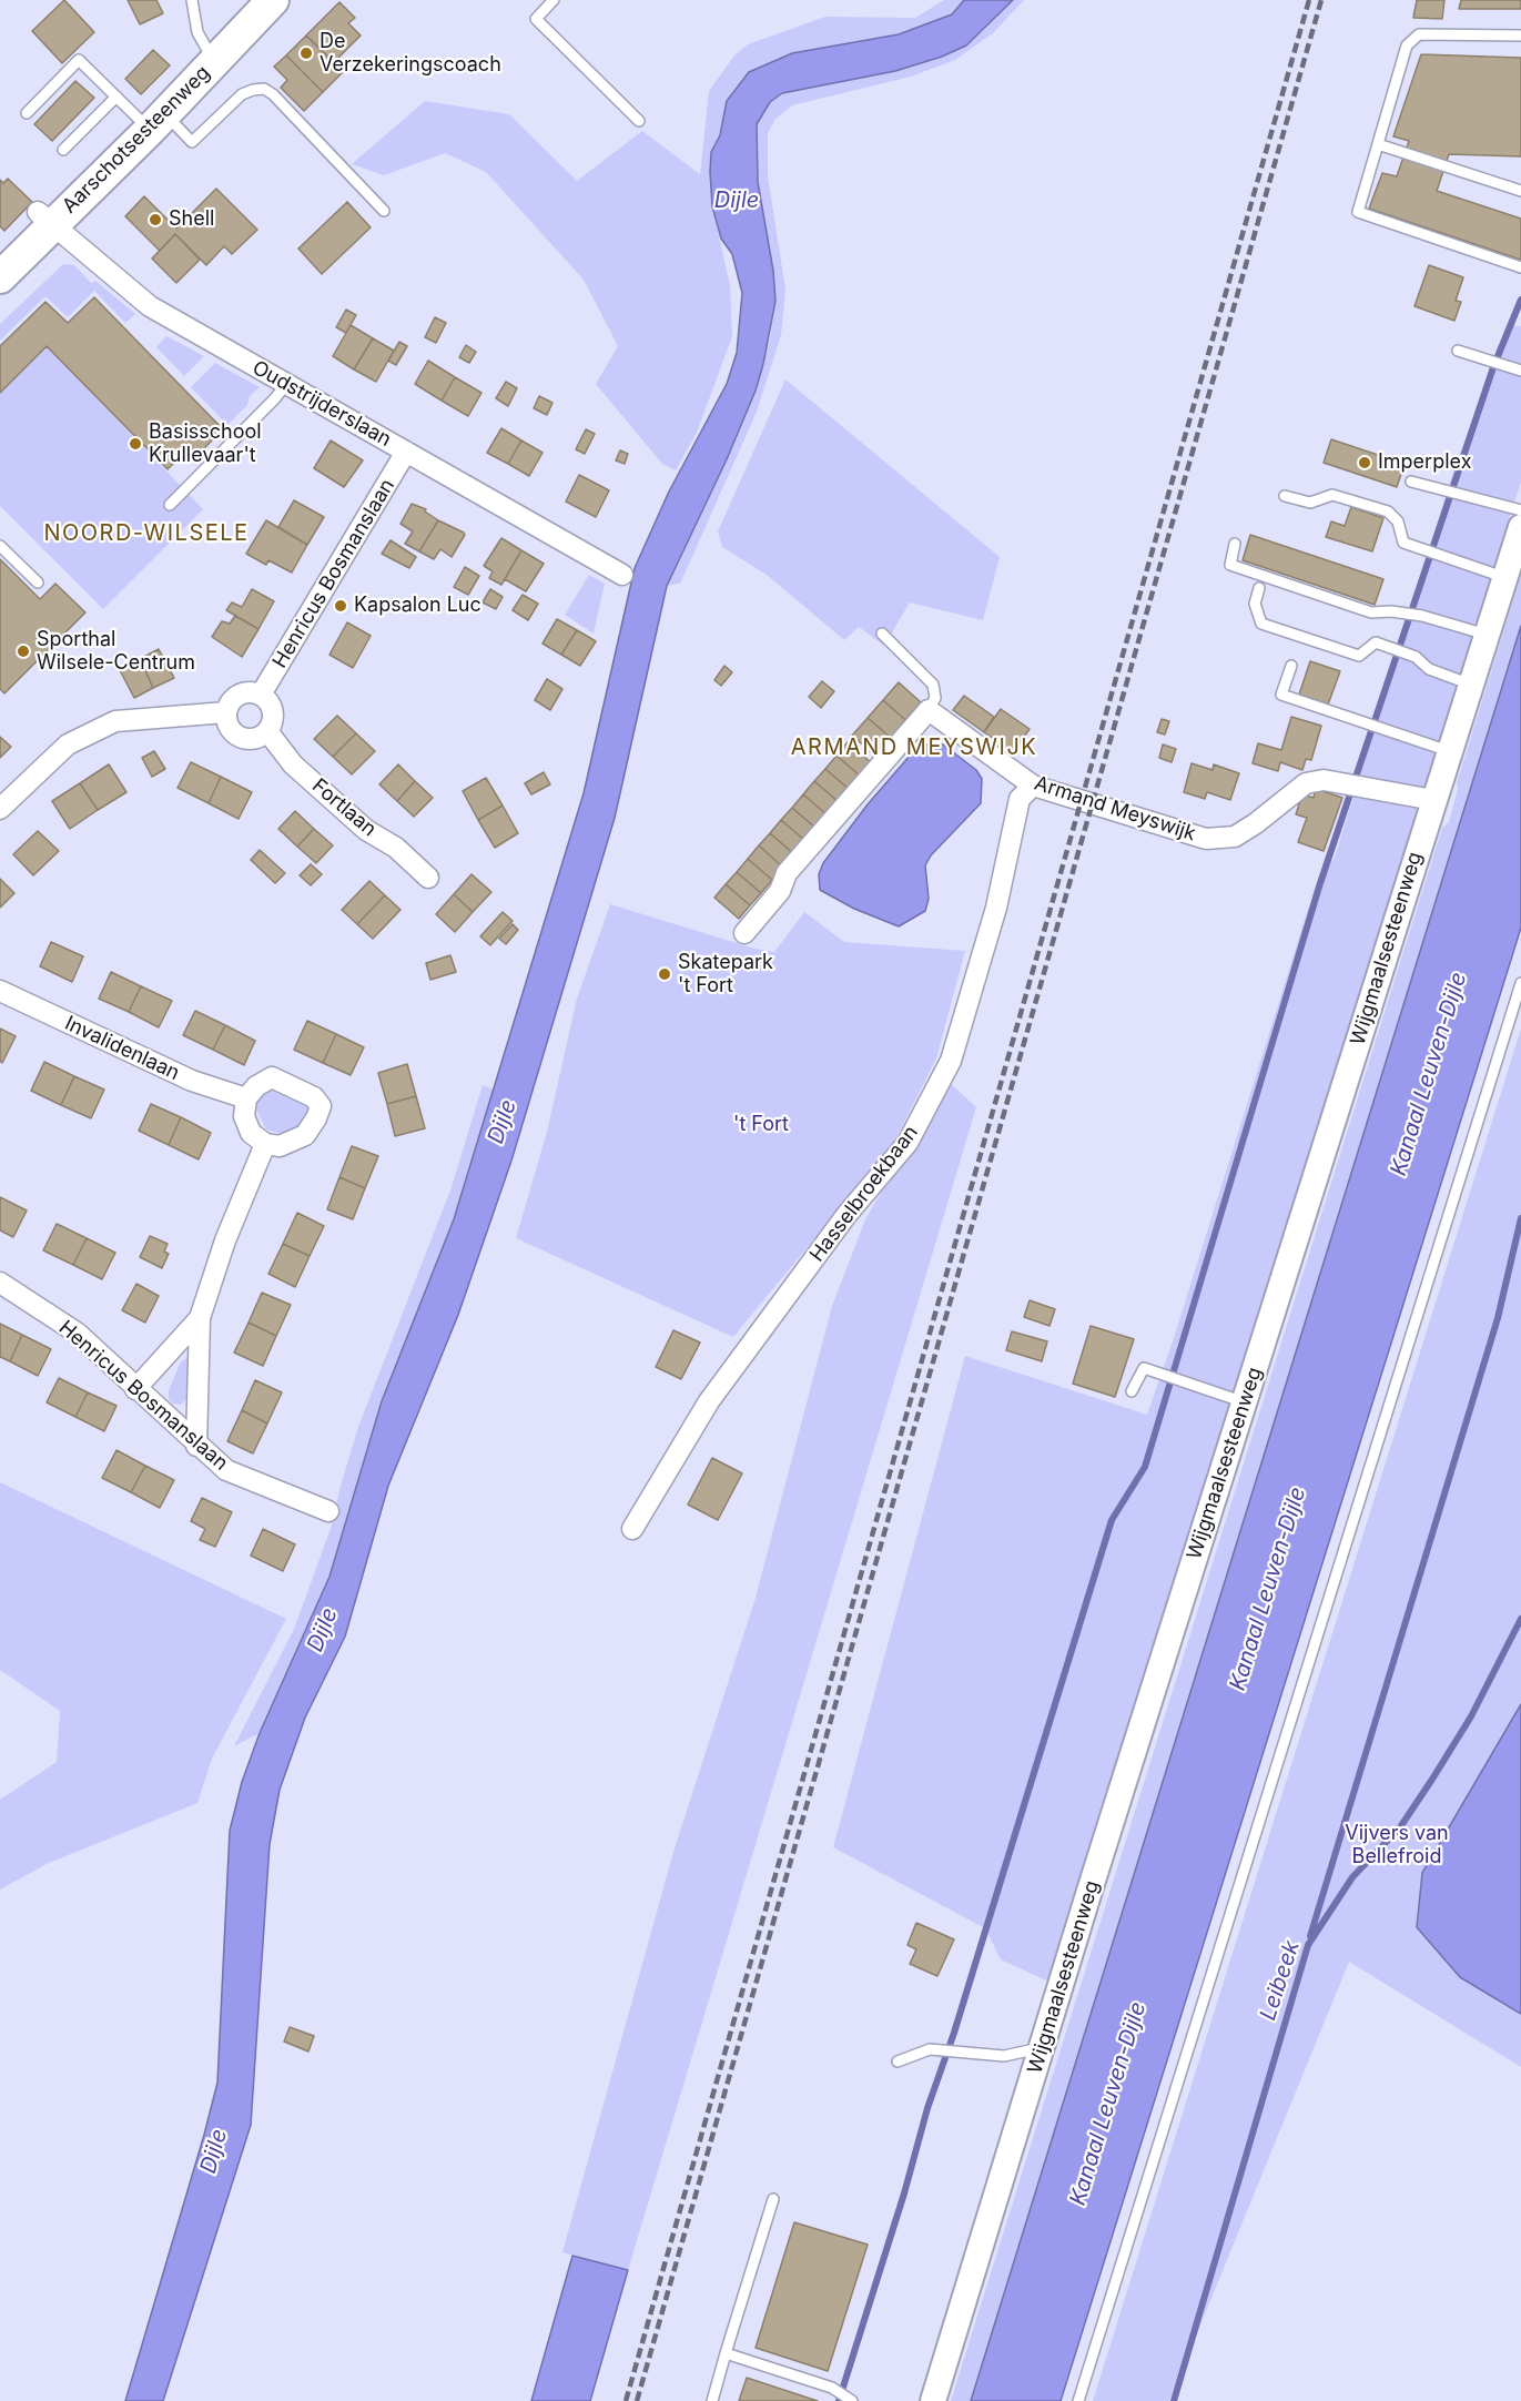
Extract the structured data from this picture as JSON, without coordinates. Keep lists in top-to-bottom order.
{
  "streets": {
    "main road": ["Aarschotsesteenweg"],
    "street": [
      "Oudstrijderslaan",
      "Henricus Bosmanslaan",
      "Fortlaan",
      "Armand Meyswijk",
      "Wijgmaalsesteenweg",
      "Invalidenlaan",
      "Hasselbroekbaan"
    ]
  },
  "crossings": [
    ["Aarschotsesteenweg", "Oudstrijderslaan"],
    ["Oudstrijderslaan", "Henricus Bosmanslaan"],
    ["Henricus Bosmanslaan", "Fortlaan"],
    ["Armand Meyswijk", "Wijgmaalsesteenweg"],
    ["Armand Meyswijk", "Hasselbroekbaan"]
  ],
  "districts": ["NOORD-WILSELE", "ARMAND MEYSWIJK"],
  "water": ["Dijle", "Kanaal Leuven-Dijle", "Leibeek"],
  "parks": ["'t Fort", "Vijvers van Bellefroid"],
  "places": [
    "De Verzekeringscoach",
    "Shell",
    "Basisschool Krullevaar't",
    "Imperplex",
    "Kapsalon Luc",
    "Sporthal Wilsele-Centrum",
    "Skatepark 't Fort"
  ]
}
